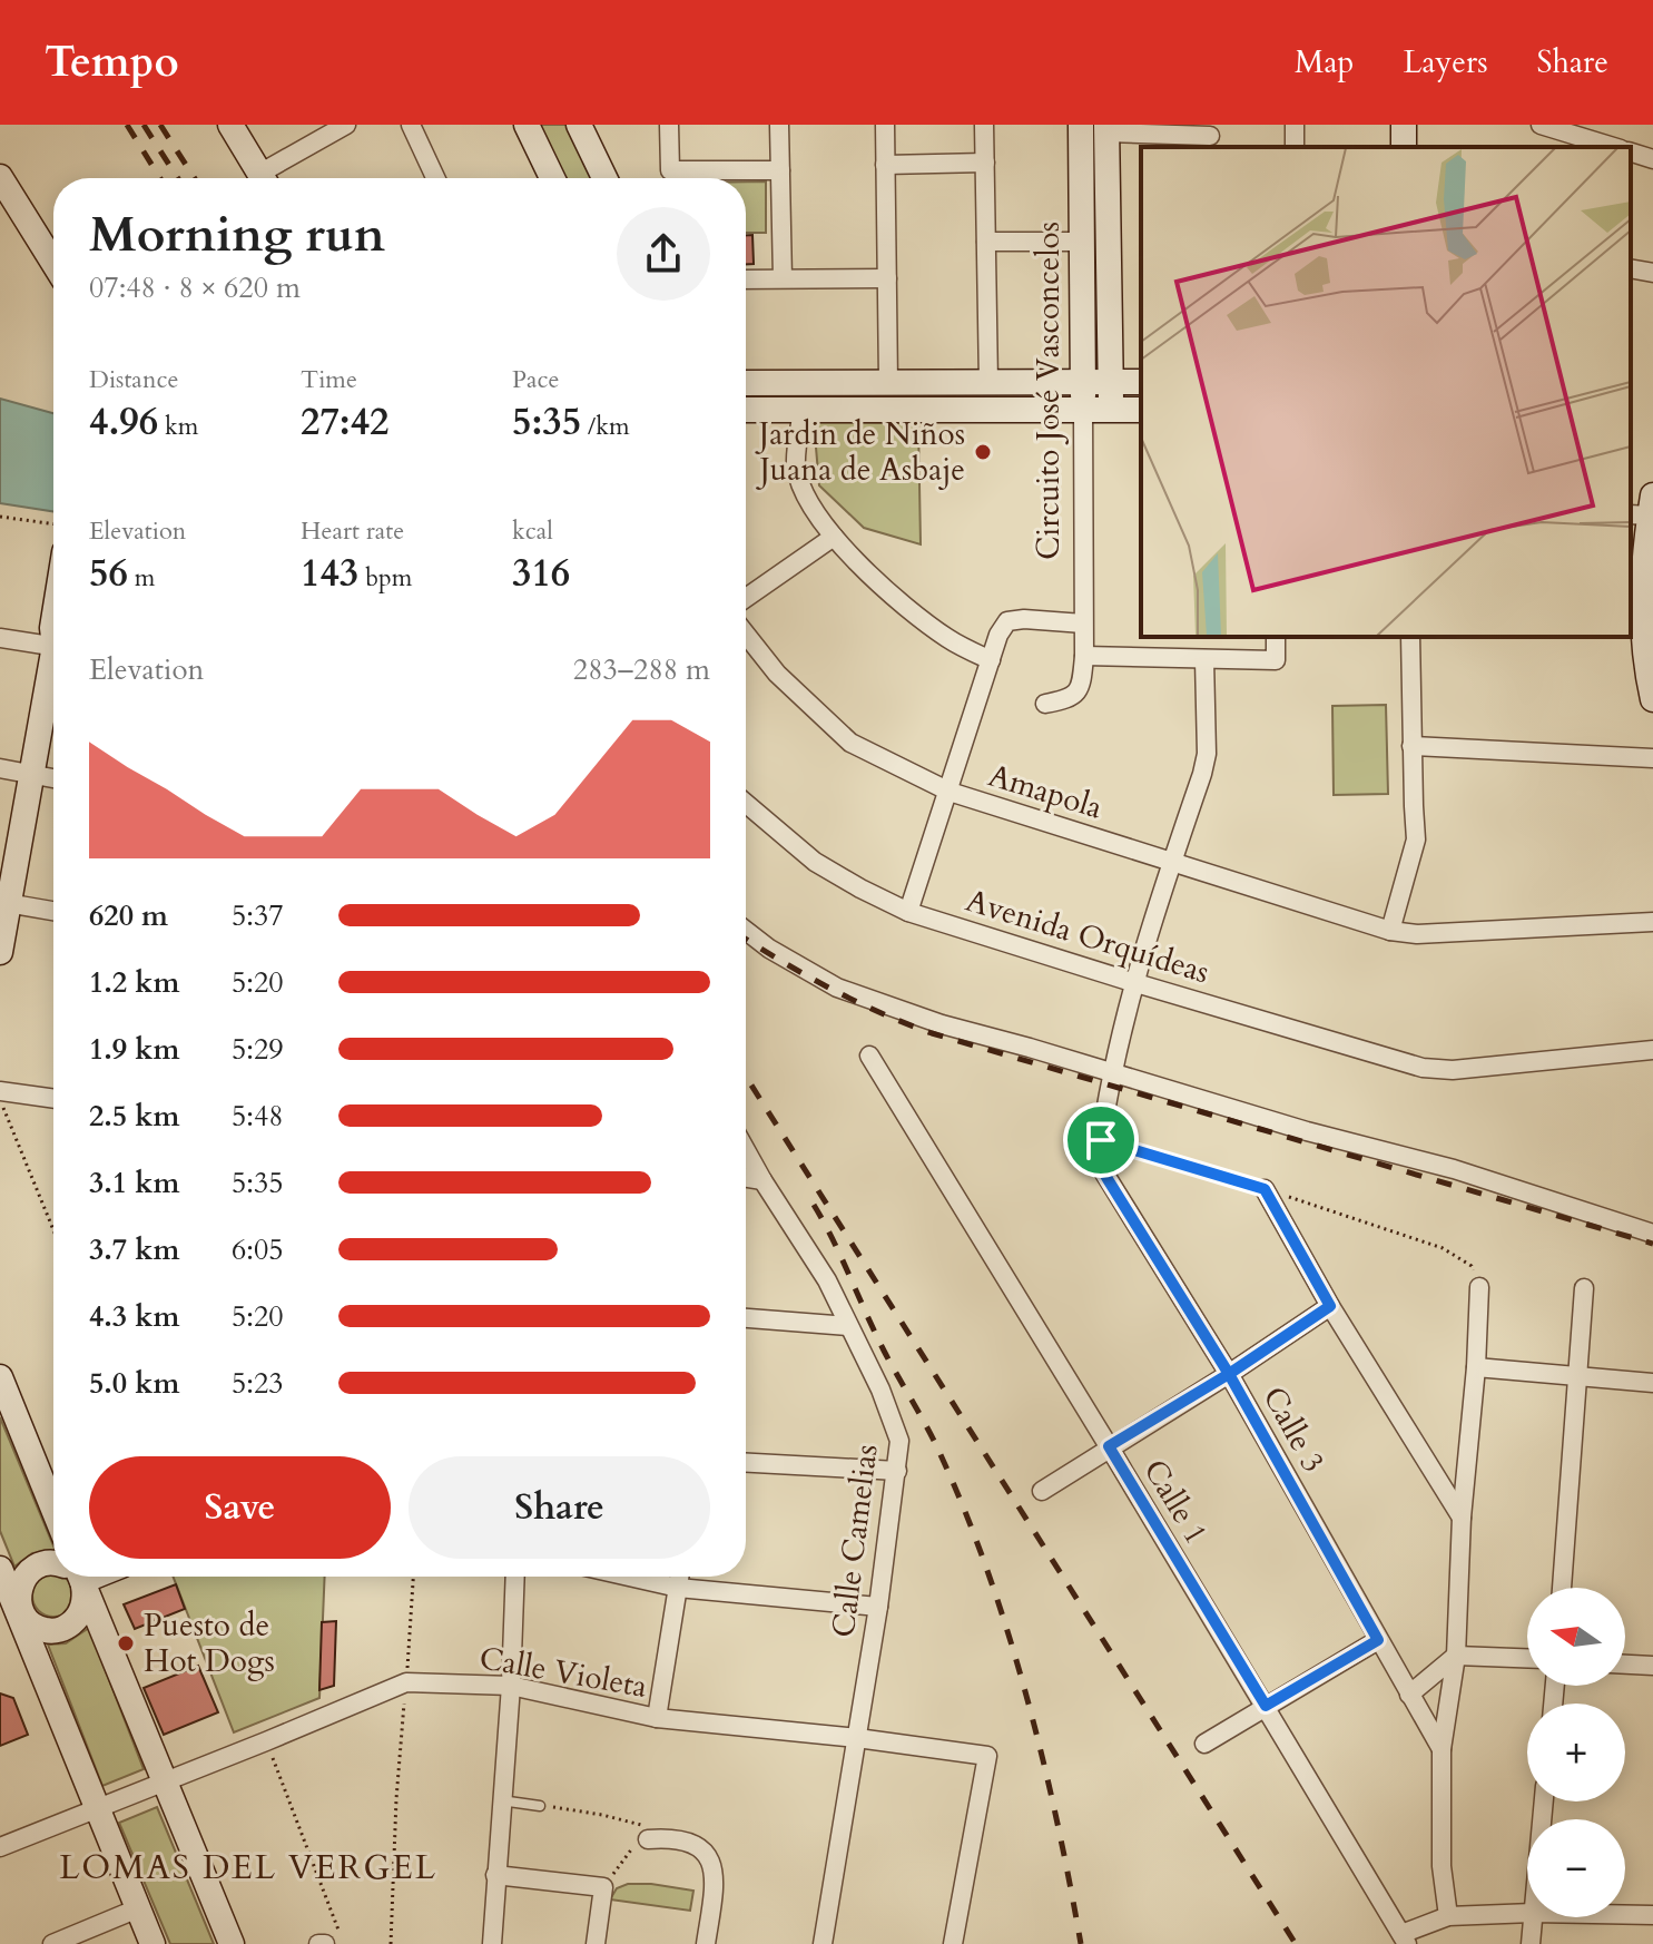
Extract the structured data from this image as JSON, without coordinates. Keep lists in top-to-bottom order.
{
  "streets": {
    "street": [
      "Circuito José Vasconcelos",
      "Amapola",
      "Avenida Orquídeas",
      "Calle 3",
      "Calle 1",
      "Calle Camelias",
      "Calle Violeta"
    ]
  },
  "crossings": [
    ["Calle Camelias", "Calle Violeta"]
  ],
  "districts": ["LOMAS DEL VERGEL"],
  "places": ["Jardin de Niños Juana de Asbaje", "Puesto de Hot Dogs"],
  "north": "left",
  "page": {
    "header": "Tempo",
    "nav": ["Map", "Layers", "Share"],
    "heading": ["Morning run", "07:48 · 8 × 620 m"],
    "stats": [
      ["Distance", "4.96 km"],
      ["Time", "27:42"],
      ["Pace", "5:35 /km"],
      ["Elevation", "56 m"],
      ["Heart rate", "143 bpm"],
      ["kcal", "316"]
    ],
    "chart": ["Elevation", "283–288 m"],
    "list": [
      {
        "name": "620 m",
        "note": "5:37"
      },
      {
        "name": "1.2 km",
        "note": "5:20"
      },
      {
        "name": "1.9 km",
        "note": "5:29"
      },
      {
        "name": "2.5 km",
        "note": "5:48"
      },
      {
        "name": "3.1 km",
        "note": "5:35"
      },
      {
        "name": "3.7 km",
        "note": "6:05"
      },
      {
        "name": "4.3 km",
        "note": "5:20"
      },
      {
        "name": "5.0 km",
        "note": "5:23"
      }
    ],
    "buttons": ["Save", "Share"],
    "map_buttons": ["+", "−"]
  }
}
